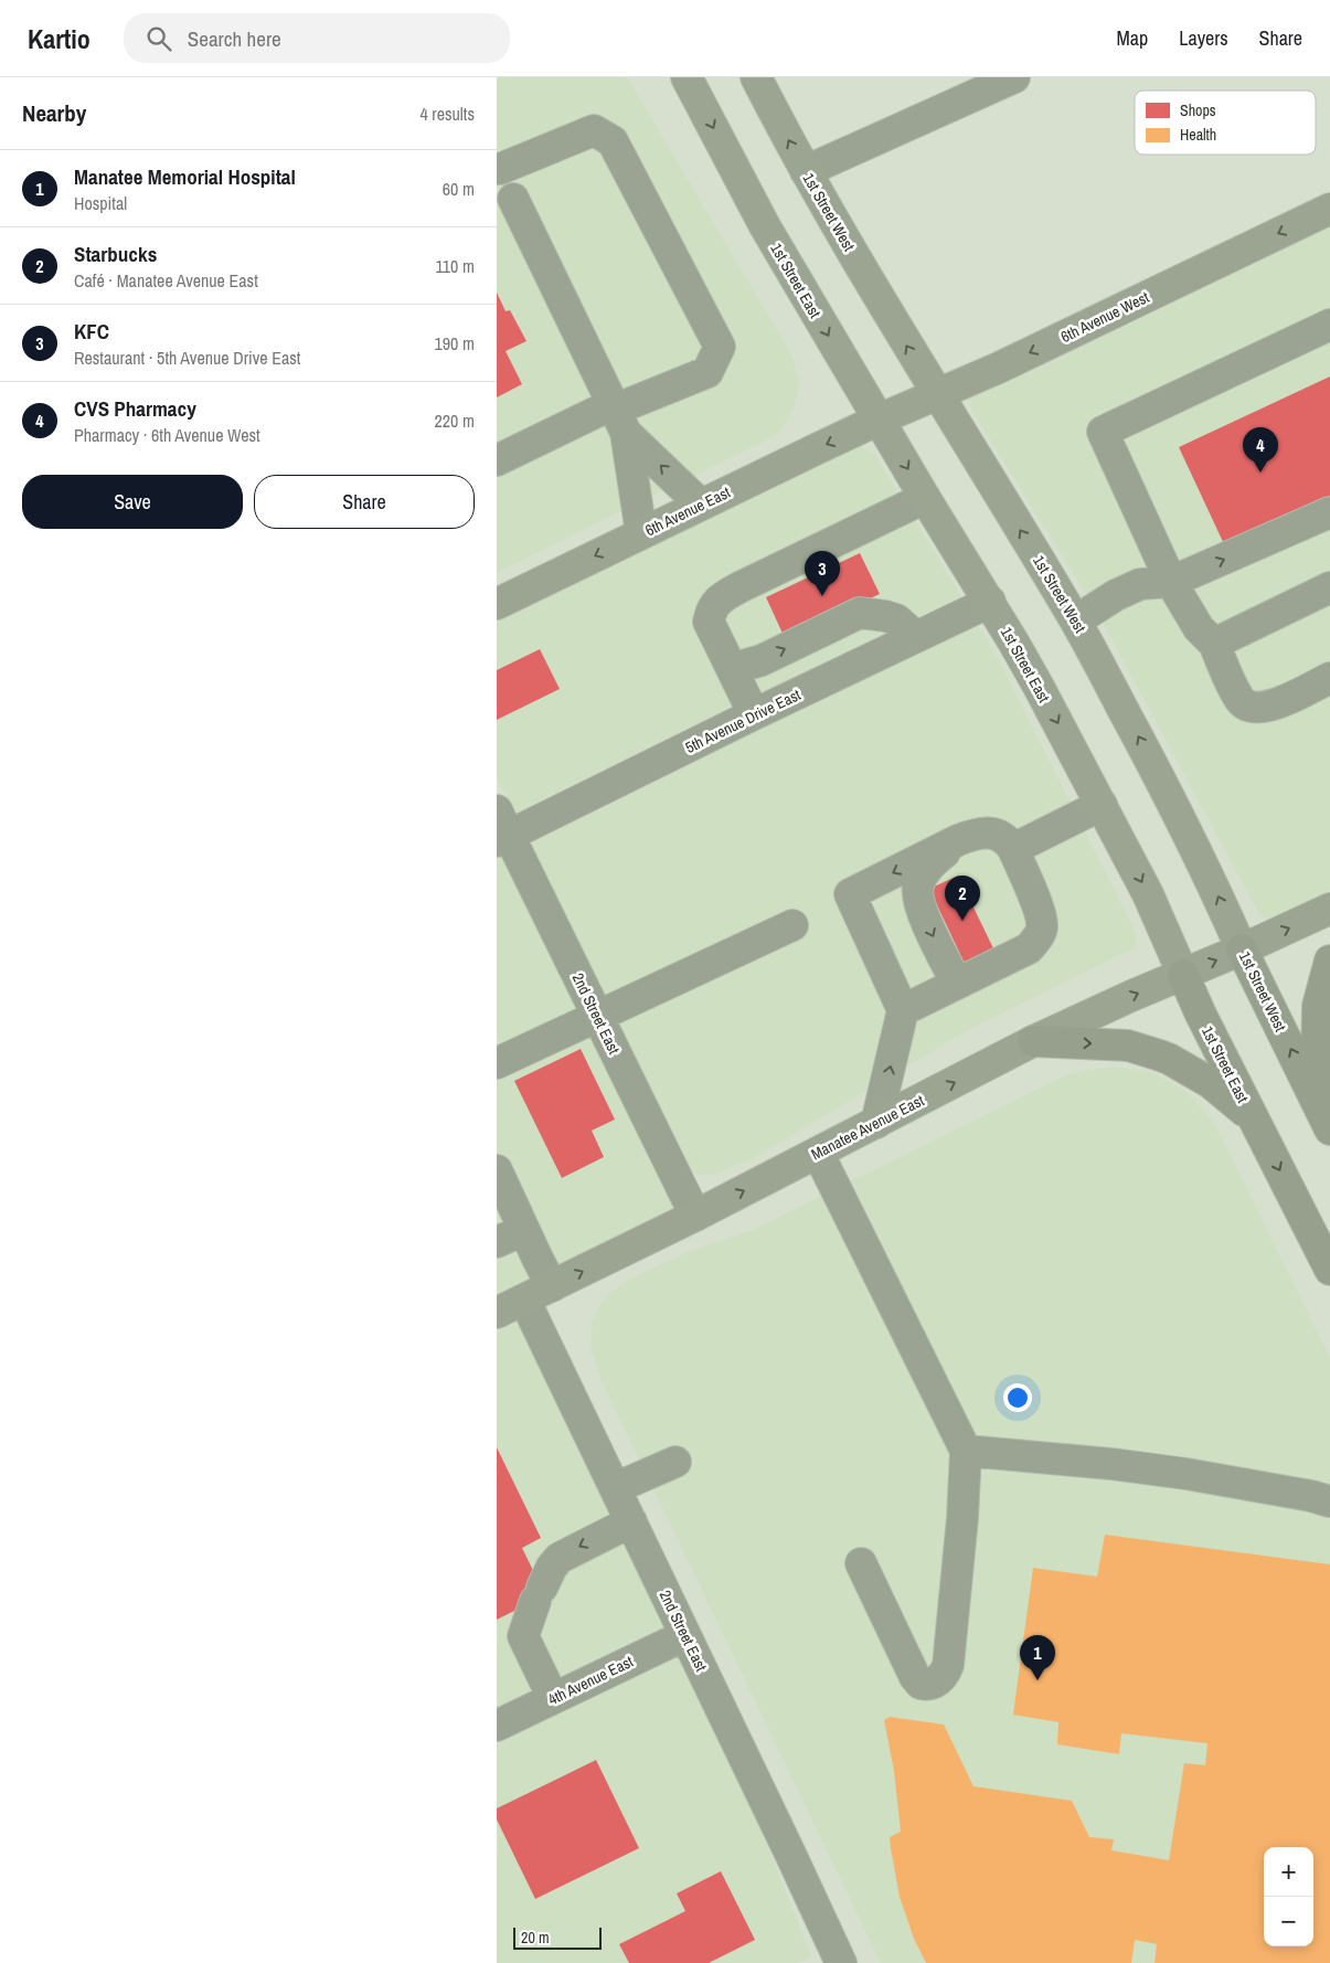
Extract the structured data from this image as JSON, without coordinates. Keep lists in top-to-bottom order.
{
  "streets": {
    "highway": ["1st Street West", "1st Street East"],
    "main road": ["6th Avenue West", "6th Avenue East", "Manatee Avenue East"],
    "street": ["5th Avenue Drive East", "2nd Street East", "4th Avenue East"]
  },
  "crossings": [
    ["1st Street West", "6th Avenue West"],
    ["1st Street West", "Manatee Avenue East"],
    ["1st Street East", "6th Avenue West"],
    ["1st Street East", "6th Avenue East"],
    ["1st Street East", "5th Avenue Drive East"],
    ["1st Street East", "Manatee Avenue East"],
    ["6th Avenue West", "6th Avenue East"],
    ["5th Avenue Drive East", "2nd Street East"],
    ["2nd Street East", "Manatee Avenue East"],
    ["2nd Street East", "4th Avenue East"]
  ],
  "one_way": [
    "1st Street West",
    "1st Street East",
    "6th Avenue West",
    "6th Avenue East",
    "Manatee Avenue East"
  ],
  "legend": ["Shops", "Health"],
  "scale_bar": "20 m",
  "page": {
    "header": "Kartio",
    "search": "Search here",
    "nav": ["Map", "Layers", "Share"],
    "heading": ["Nearby", "4 results"],
    "list": [
      {
        "mark": "1",
        "name": "Manatee Memorial Hospital",
        "note": "Hospital",
        "value": "60 m"
      },
      {
        "mark": "2",
        "name": "Starbucks",
        "note": "Café · Manatee Avenue East",
        "value": "110 m"
      },
      {
        "mark": "3",
        "name": "KFC",
        "note": "Restaurant · 5th Avenue Drive East",
        "value": "190 m"
      },
      {
        "mark": "4",
        "name": "CVS Pharmacy",
        "note": "Pharmacy · 6th Avenue West",
        "value": "220 m"
      }
    ],
    "pins": [
      "4",
      "3",
      "2",
      "1"
    ],
    "buttons": ["Save", "Share"],
    "map_buttons": ["+", "−"],
    "scale": "20 m"
  }
}
